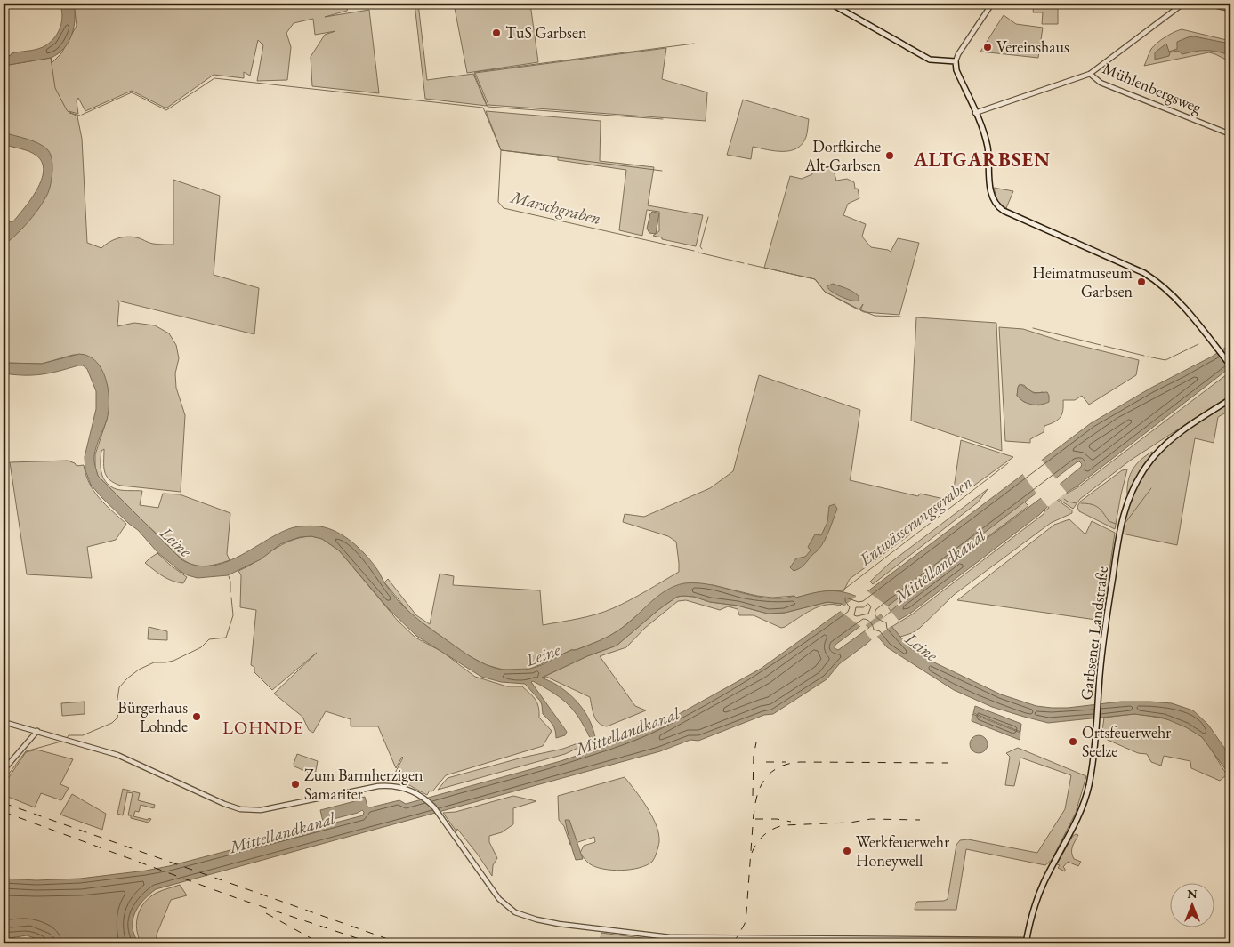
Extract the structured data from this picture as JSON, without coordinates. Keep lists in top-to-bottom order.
{
  "streets": {
    "main road": ["Garbsener Landstraße"],
    "street": ["Mühlenbergsweg"]
  },
  "districts": ["ALTGARBSEN", "LOHNDE"],
  "water": [
    "Marschgraben",
    "Entwässerungsgraben",
    "Leine",
    "Mittellandkanal"
  ],
  "places": [
    "TuS Garbsen",
    "Vereinshaus",
    "Dorfkirche Alt-Garbsen",
    "Heimatmuseum Garbsen",
    "Bürgerhaus Lohnde",
    "Ortsfeuerwehr Seelze",
    "Zum Barmherzigen Samariter",
    "Werkfeuerwehr Honeywell"
  ],
  "north": "top"
}
